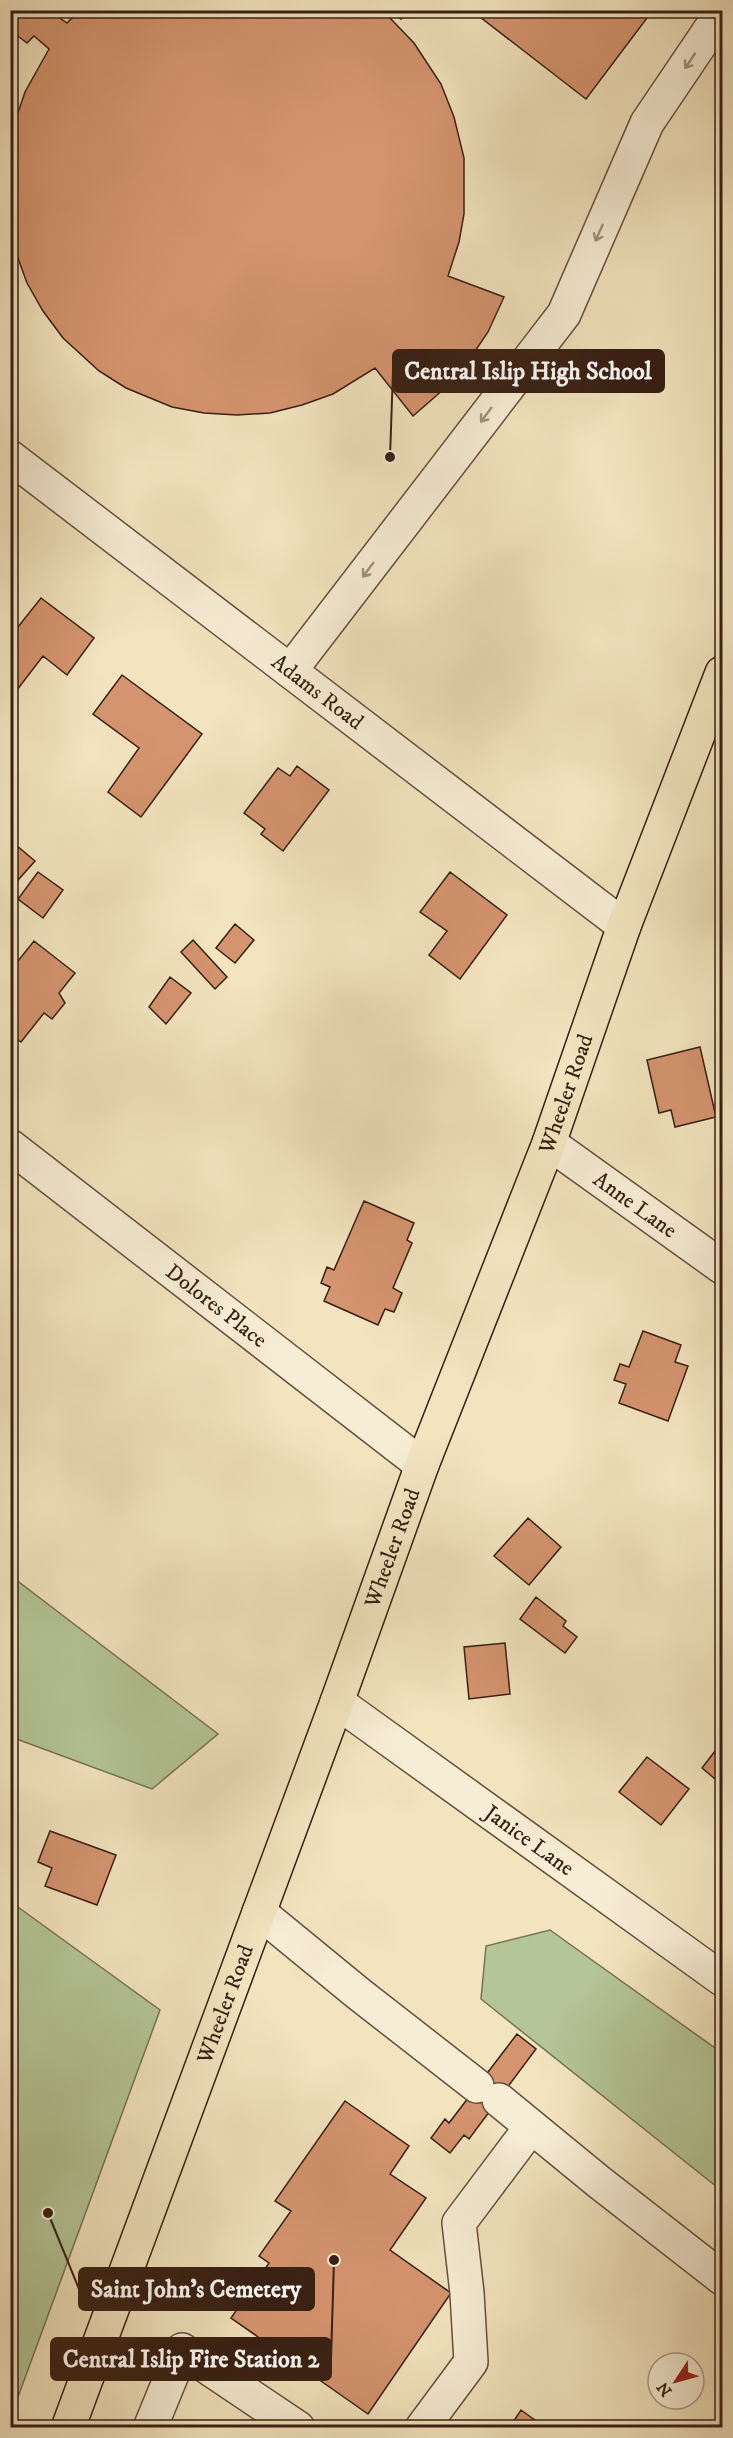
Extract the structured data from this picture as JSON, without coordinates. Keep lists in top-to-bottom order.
{
  "streets": {
    "main road": ["Wheeler Road"],
    "street": [
      "Adams Road",
      "Anne Lane",
      "Dolores Place",
      "Janice Lane"
    ]
  },
  "crossings": [
    ["Adams Road", "Wheeler Road"],
    ["Wheeler Road", "Anne Lane"],
    ["Wheeler Road", "Dolores Place"],
    ["Wheeler Road", "Janice Lane"]
  ],
  "places": ["Central Islip High School", "Saint John's Cemetery", "Central Islip Fire Station 2"],
  "north": "bottom left"
}
